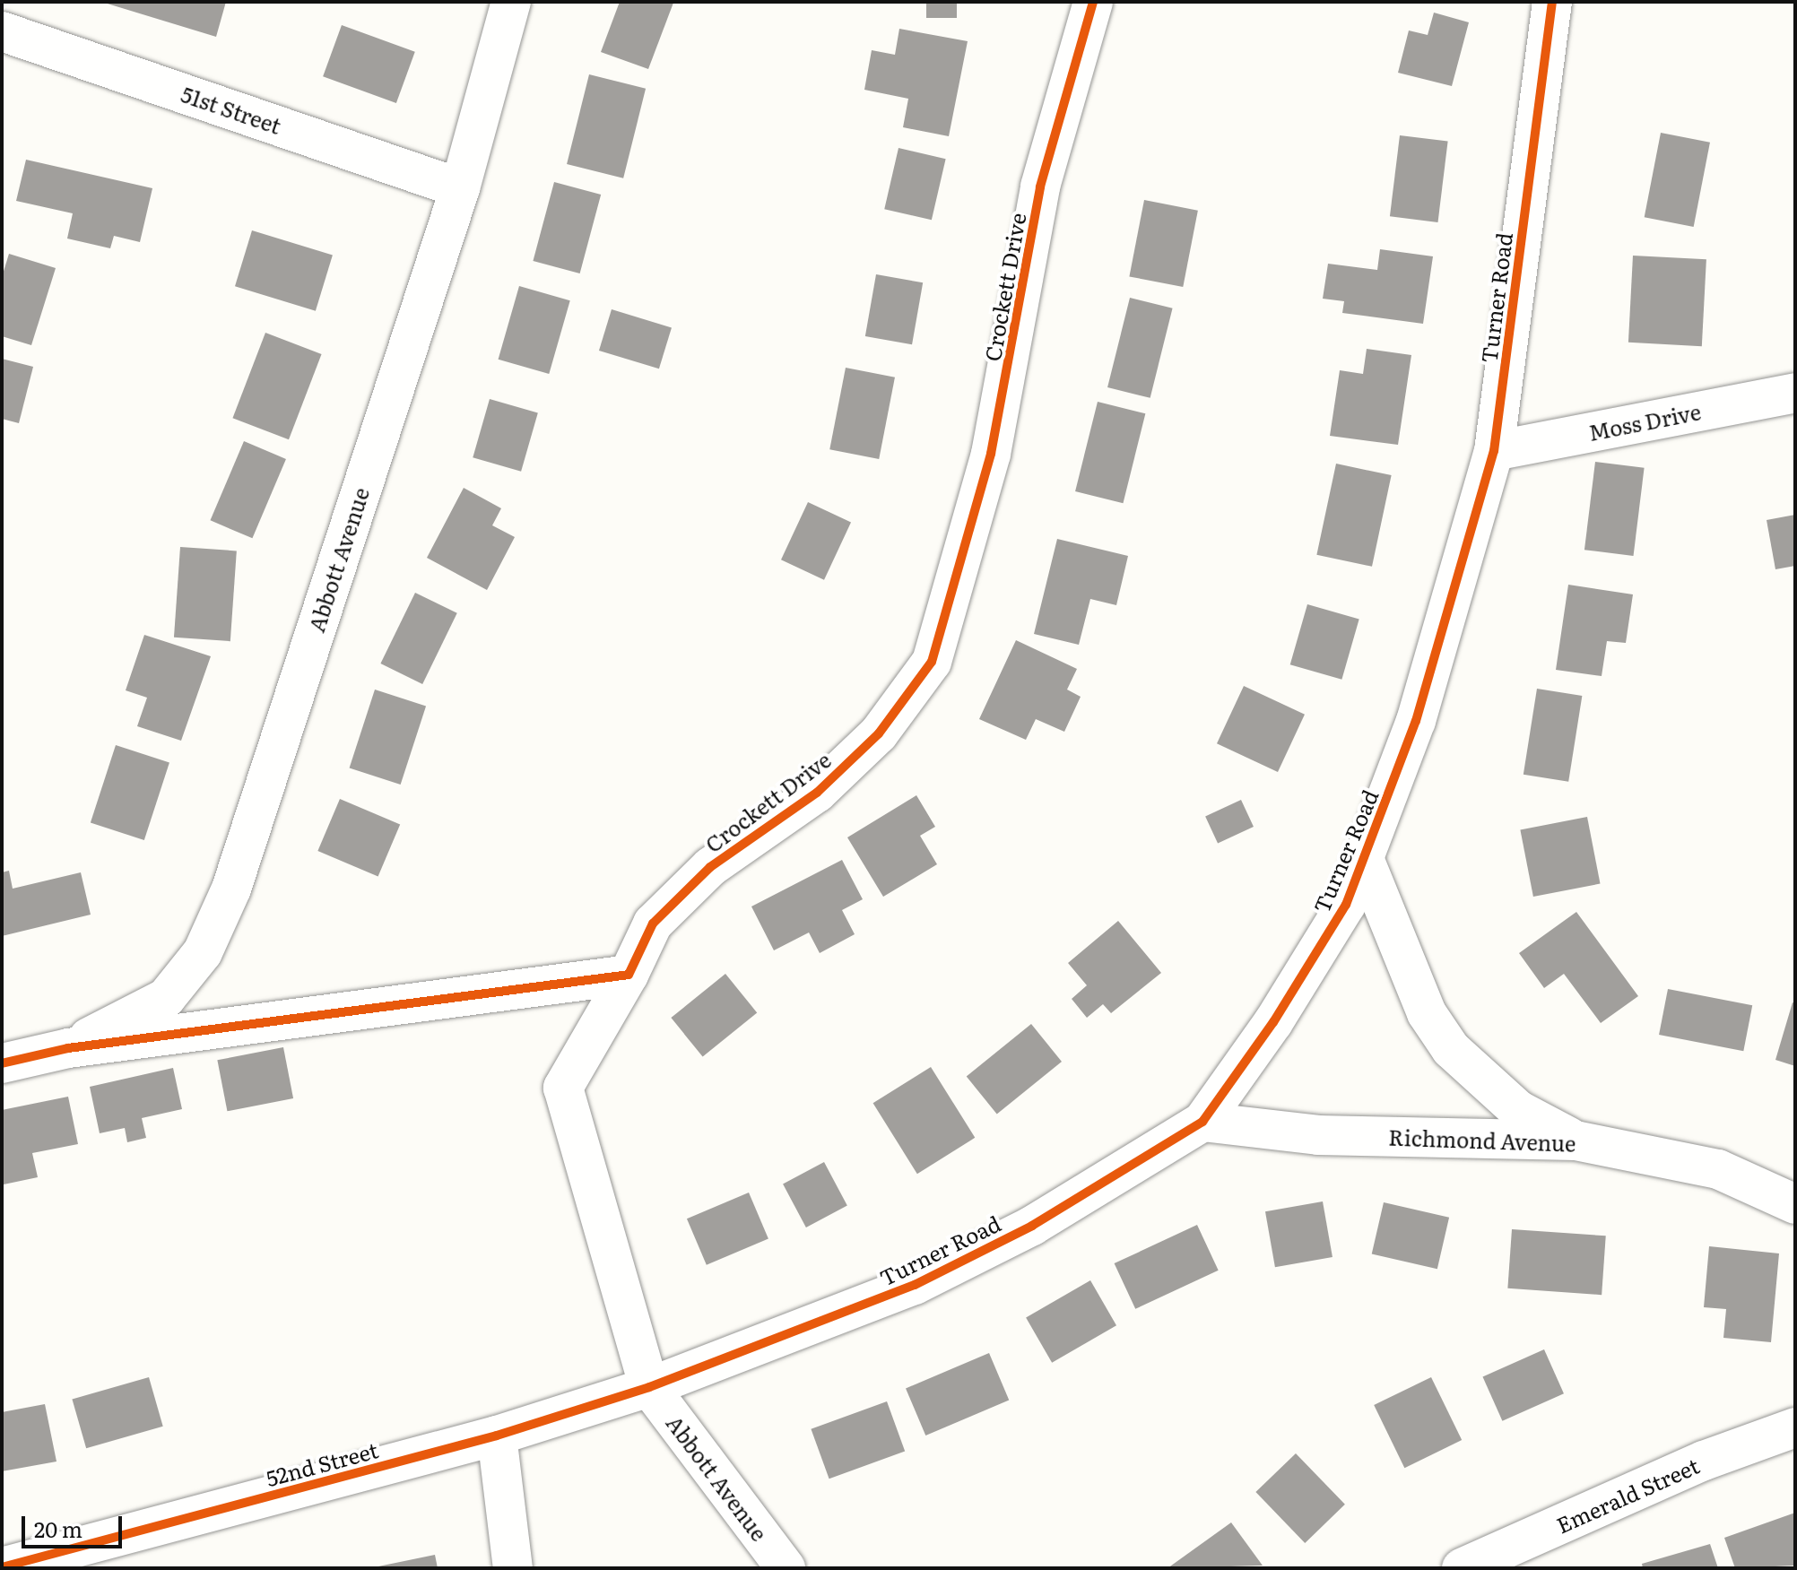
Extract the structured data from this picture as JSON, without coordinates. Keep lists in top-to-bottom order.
{
  "streets": {
    "street": [
      "51st Street",
      "Crockett Drive",
      "Turner Road",
      "Moss Drive",
      "Abbott Avenue",
      "Richmond Avenue",
      "52nd Street",
      "Emerald Street"
    ]
  },
  "crossings": [
    ["51st Street", "Abbott Avenue"],
    ["Crockett Drive", "Turner Road"],
    ["Crockett Drive", "Abbott Avenue"],
    ["Crockett Drive", "52nd Street"],
    ["Turner Road", "Moss Drive"],
    ["Turner Road", "Abbott Avenue"],
    ["Turner Road", "Richmond Avenue"],
    ["Turner Road", "52nd Street"],
    ["Abbott Avenue", "52nd Street"]
  ],
  "scale_bar": "20 m"
}
